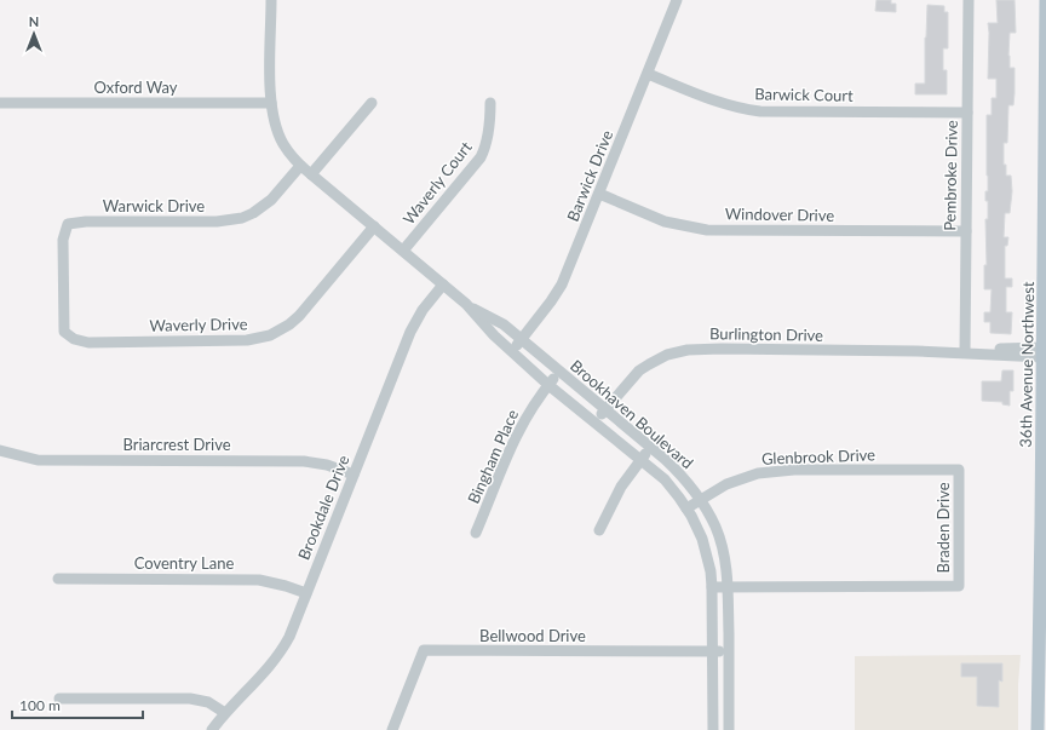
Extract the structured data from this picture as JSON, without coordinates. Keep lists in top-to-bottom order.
{
  "streets": {
    "main road": ["36th Avenue Northwest"],
    "street": [
      "Oxford Way",
      "Barwick Court",
      "Barwick Drive",
      "Pembroke Drive",
      "Waverly Court",
      "Warwick Drive",
      "Windover Drive",
      "Waverly Drive",
      "Burlington Drive",
      "Brookhaven Boulevard",
      "Briarcrest Drive",
      "Bingham Place",
      "Glenbrook Drive",
      "Brookdale Drive",
      "Braden Drive",
      "Coventry Lane",
      "Bellwood Drive"
    ]
  },
  "crossings": [
    ["Oxford Way", "Brookhaven Boulevard"],
    ["Barwick Court", "Barwick Drive"],
    ["Barwick Court", "Pembroke Drive"],
    ["Barwick Drive", "Windover Drive"],
    ["Barwick Drive", "Brookhaven Boulevard"],
    ["Pembroke Drive", "Windover Drive"],
    ["Pembroke Drive", "Burlington Drive"],
    ["Waverly Court", "Brookhaven Boulevard"],
    ["Warwick Drive", "Waverly Drive"],
    ["Warwick Drive", "Brookhaven Boulevard"],
    ["Waverly Drive", "Brookhaven Boulevard"],
    ["Burlington Drive", "36th Avenue Northwest"],
    ["Burlington Drive", "Brookhaven Boulevard"],
    ["Brookhaven Boulevard", "Bingham Place"],
    ["Brookhaven Boulevard", "Glenbrook Drive"],
    ["Brookhaven Boulevard", "Brookdale Drive"],
    ["Brookhaven Boulevard", "Braden Drive"],
    ["Brookhaven Boulevard", "Bellwood Drive"],
    ["Briarcrest Drive", "Brookdale Drive"],
    ["Glenbrook Drive", "Braden Drive"],
    ["Brookdale Drive", "Coventry Lane"]
  ],
  "scale_bar": "100 m",
  "north": "top"
}
